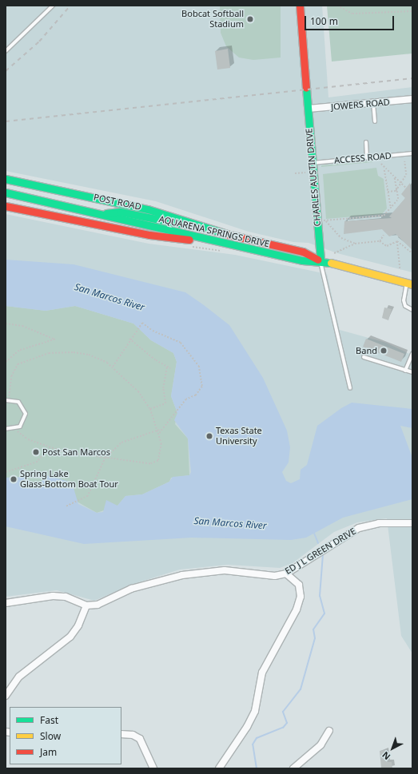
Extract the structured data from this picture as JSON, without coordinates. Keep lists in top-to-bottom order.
{
  "streets": {
    "street": [
      "JOWERS ROAD",
      "CHARLES AUSTIN DRIVE",
      "POST ROAD",
      "AQUARENA SPRINGS DRIVE",
      "ED J L GREEN DRIVE"
    ],
    "lane": ["ACCESS ROAD"]
  },
  "crossings": [
    ["JOWERS ROAD", "CHARLES AUSTIN DRIVE"],
    ["ACCESS ROAD", "CHARLES AUSTIN DRIVE"],
    ["CHARLES AUSTIN DRIVE", "AQUARENA SPRINGS DRIVE"],
    ["POST ROAD", "AQUARENA SPRINGS DRIVE"]
  ],
  "water": ["San Marcos River"],
  "places": [
    "Bobcat Softball Stadium",
    "Band",
    "Texas State University",
    "Post San Marcos",
    "Spring Lake Glass-Bottom Boat Tour"
  ],
  "legend": ["Fast", "Slow", "Jam"],
  "scale_bar": "100 m",
  "north": "bottom left"
}
